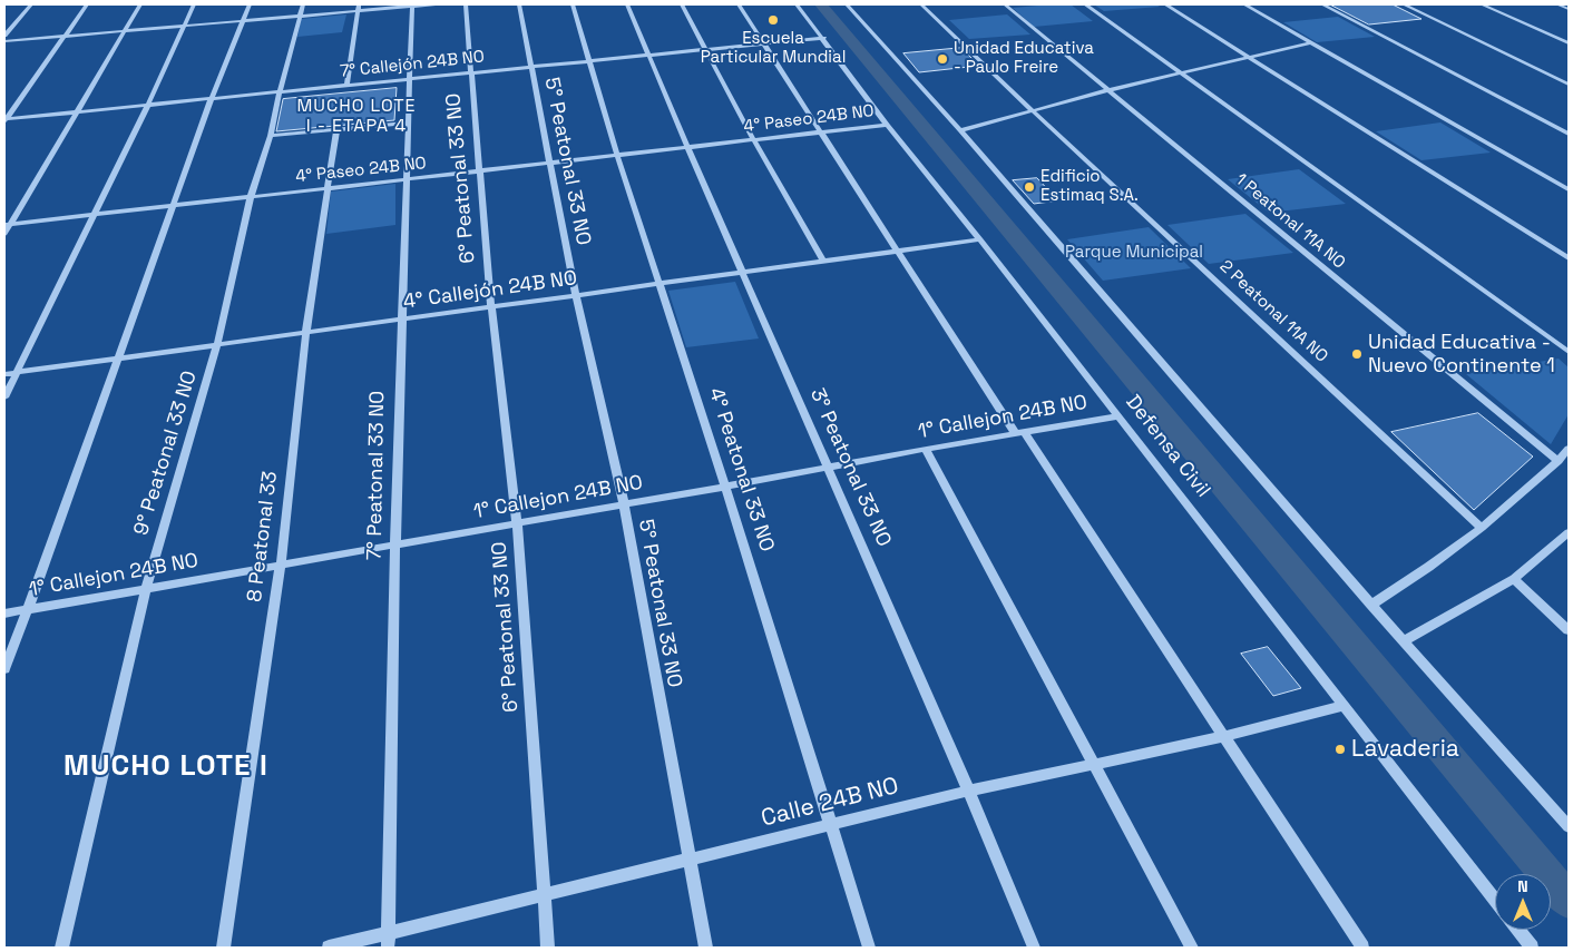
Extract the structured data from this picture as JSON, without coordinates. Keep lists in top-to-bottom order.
{
  "streets": {
    "street": [
      "7° Callejón 24B NO",
      "4° Paseo 24B NO",
      "5° Peatonal 33 NO",
      "6° Peatonal 33 NO",
      "1 Peatonal 11A NO",
      "4° Callejón 24B NO",
      "2 Peatonal 11A NO",
      "1° Callejon 24B NO",
      "Defensa Civil",
      "9° Peatonal 33 NO",
      "3° Peatonal 33 NO",
      "4° Peatonal 33 NO",
      "7° Peatonal 33 NO",
      "8 Peatonal 33",
      "Calle 24B NO"
    ]
  },
  "crossings": [
    ["7° Callejón 24B NO", "5° Peatonal 33 NO"],
    ["7° Callejón 24B NO", "6° Peatonal 33 NO"],
    ["7° Callejón 24B NO", "Defensa Civil"],
    ["7° Callejón 24B NO", "9° Peatonal 33 NO"],
    ["7° Callejón 24B NO", "3° Peatonal 33 NO"],
    ["7° Callejón 24B NO", "4° Peatonal 33 NO"],
    ["7° Callejón 24B NO", "7° Peatonal 33 NO"],
    ["4° Paseo 24B NO", "5° Peatonal 33 NO"],
    ["4° Paseo 24B NO", "6° Peatonal 33 NO"],
    ["4° Paseo 24B NO", "Defensa Civil"],
    ["4° Paseo 24B NO", "9° Peatonal 33 NO"],
    ["4° Paseo 24B NO", "3° Peatonal 33 NO"],
    ["4° Paseo 24B NO", "4° Peatonal 33 NO"],
    ["4° Paseo 24B NO", "7° Peatonal 33 NO"],
    ["4° Paseo 24B NO", "8 Peatonal 33"],
    ["5° Peatonal 33 NO", "4° Callejón 24B NO"],
    ["5° Peatonal 33 NO", "1° Callejon 24B NO"],
    ["5° Peatonal 33 NO", "Calle 24B NO"],
    ["6° Peatonal 33 NO", "4° Callejón 24B NO"],
    ["6° Peatonal 33 NO", "1° Callejon 24B NO"],
    ["6° Peatonal 33 NO", "Calle 24B NO"],
    ["4° Callejón 24B NO", "Defensa Civil"],
    ["4° Callejón 24B NO", "9° Peatonal 33 NO"],
    ["4° Callejón 24B NO", "3° Peatonal 33 NO"],
    ["4° Callejón 24B NO", "4° Peatonal 33 NO"],
    ["4° Callejón 24B NO", "7° Peatonal 33 NO"],
    ["4° Callejón 24B NO", "8 Peatonal 33"],
    ["1° Callejon 24B NO", "Defensa Civil"],
    ["1° Callejon 24B NO", "9° Peatonal 33 NO"],
    ["1° Callejon 24B NO", "3° Peatonal 33 NO"],
    ["1° Callejon 24B NO", "4° Peatonal 33 NO"],
    ["1° Callejon 24B NO", "7° Peatonal 33 NO"],
    ["1° Callejon 24B NO", "8 Peatonal 33"],
    ["Defensa Civil", "Calle 24B NO"],
    ["3° Peatonal 33 NO", "Calle 24B NO"],
    ["4° Peatonal 33 NO", "Calle 24B NO"],
    ["7° Peatonal 33 NO", "Calle 24B NO"]
  ],
  "districts": ["MUCHO LOTE I - ETAPA 4", "MUCHO LOTE I"],
  "parks": ["Parque Municipal"],
  "places": [
    "Escuela Particular Mundial",
    "Unidad Educativa - Paulo Freire",
    "Edificio Estimaq S.A.",
    "Unidad Educativa - Nuevo Continente 1",
    "Lavaderia"
  ],
  "north": "top"
}
